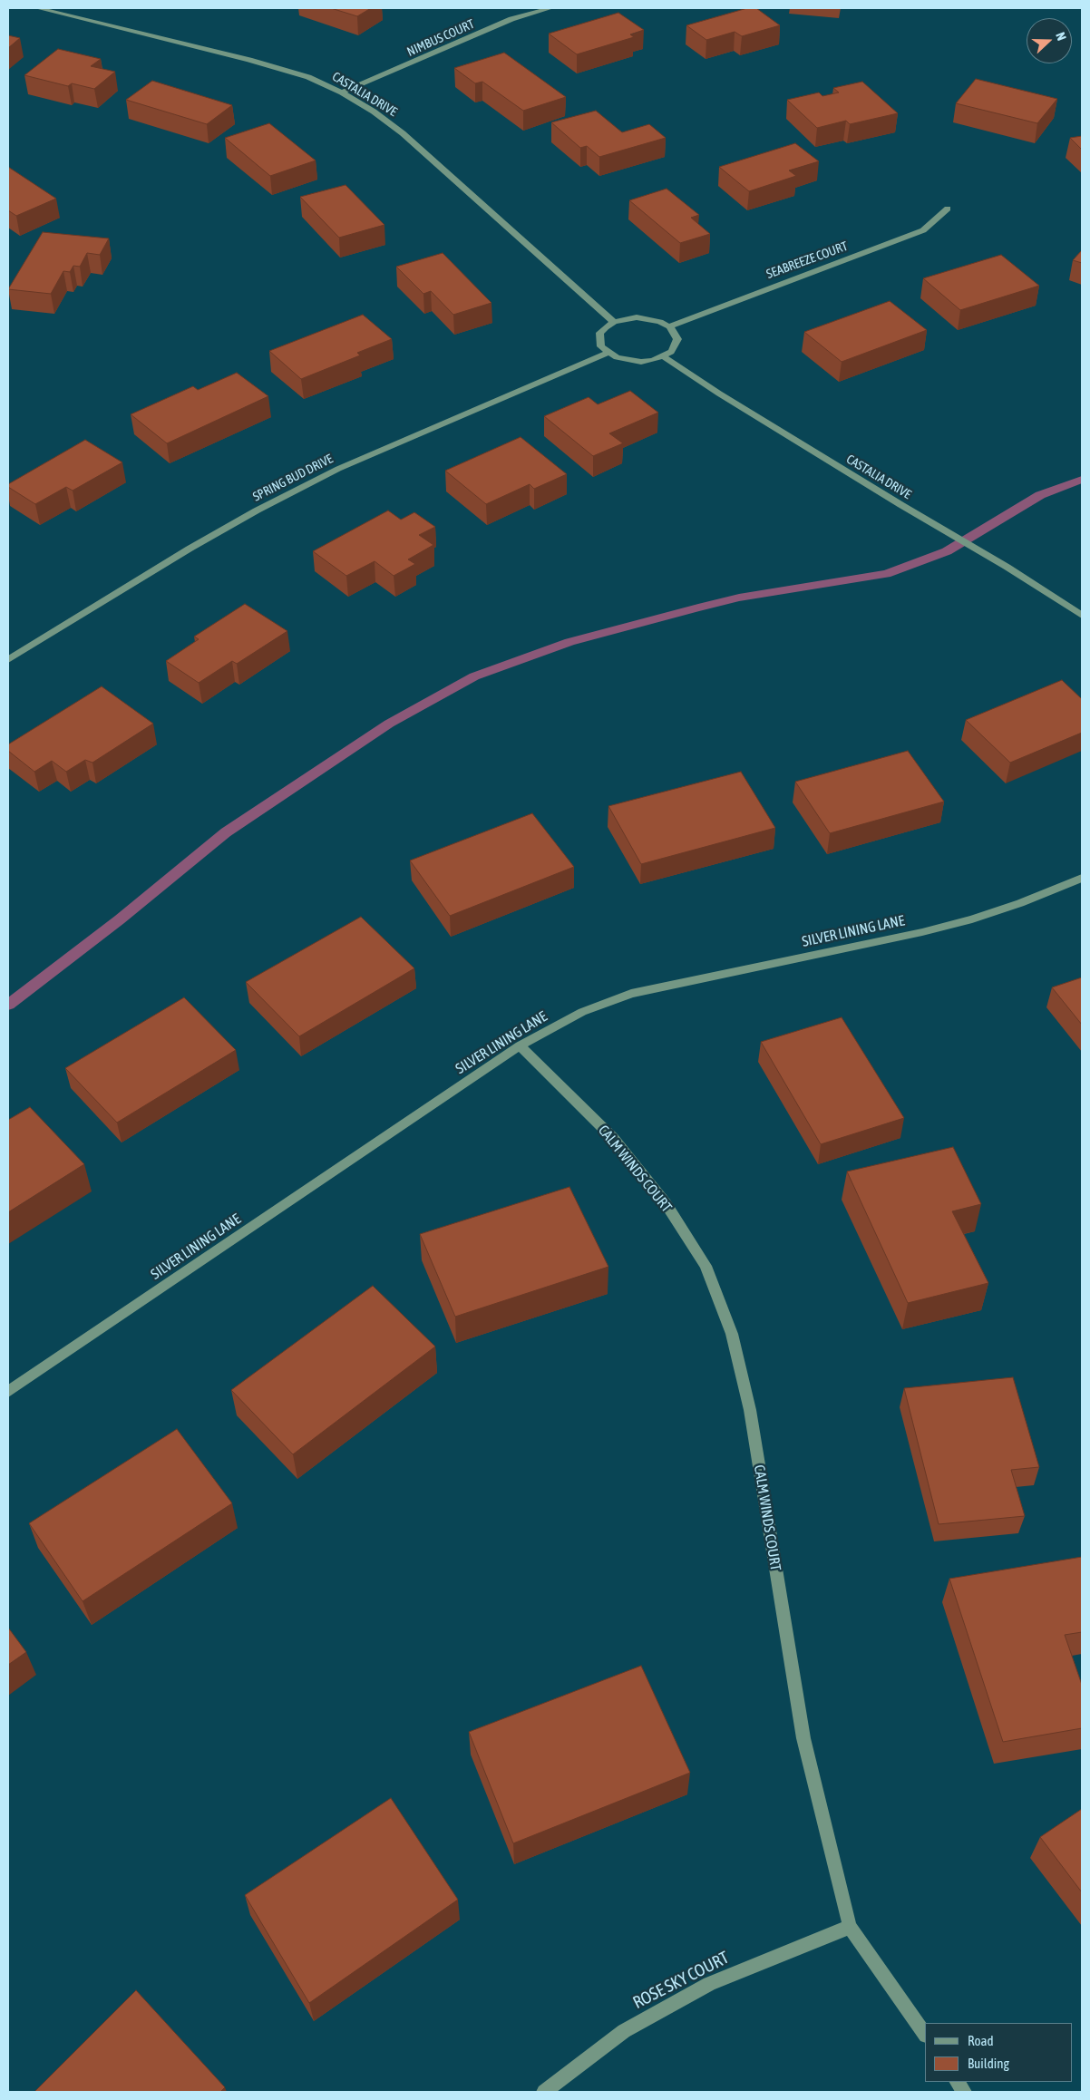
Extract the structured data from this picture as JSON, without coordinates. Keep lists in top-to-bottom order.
{
  "streets": {
    "street": [
      "NIMBUS COURT",
      "CASTALIA DRIVE",
      "SEABREEZE COURT",
      "SPRING BUD DRIVE",
      "SILVER LINING LANE",
      "CALM WINDS COURT",
      "ROSE SKY COURT"
    ]
  },
  "crossings": [
    ["NIMBUS COURT", "CASTALIA DRIVE"],
    ["CASTALIA DRIVE", "SEABREEZE COURT"],
    ["CASTALIA DRIVE", "SPRING BUD DRIVE"],
    ["SEABREEZE COURT", "SPRING BUD DRIVE"],
    ["SILVER LINING LANE", "CALM WINDS COURT"],
    ["CALM WINDS COURT", "ROSE SKY COURT"]
  ],
  "legend": ["Road", "Building"],
  "north": "right"
}
